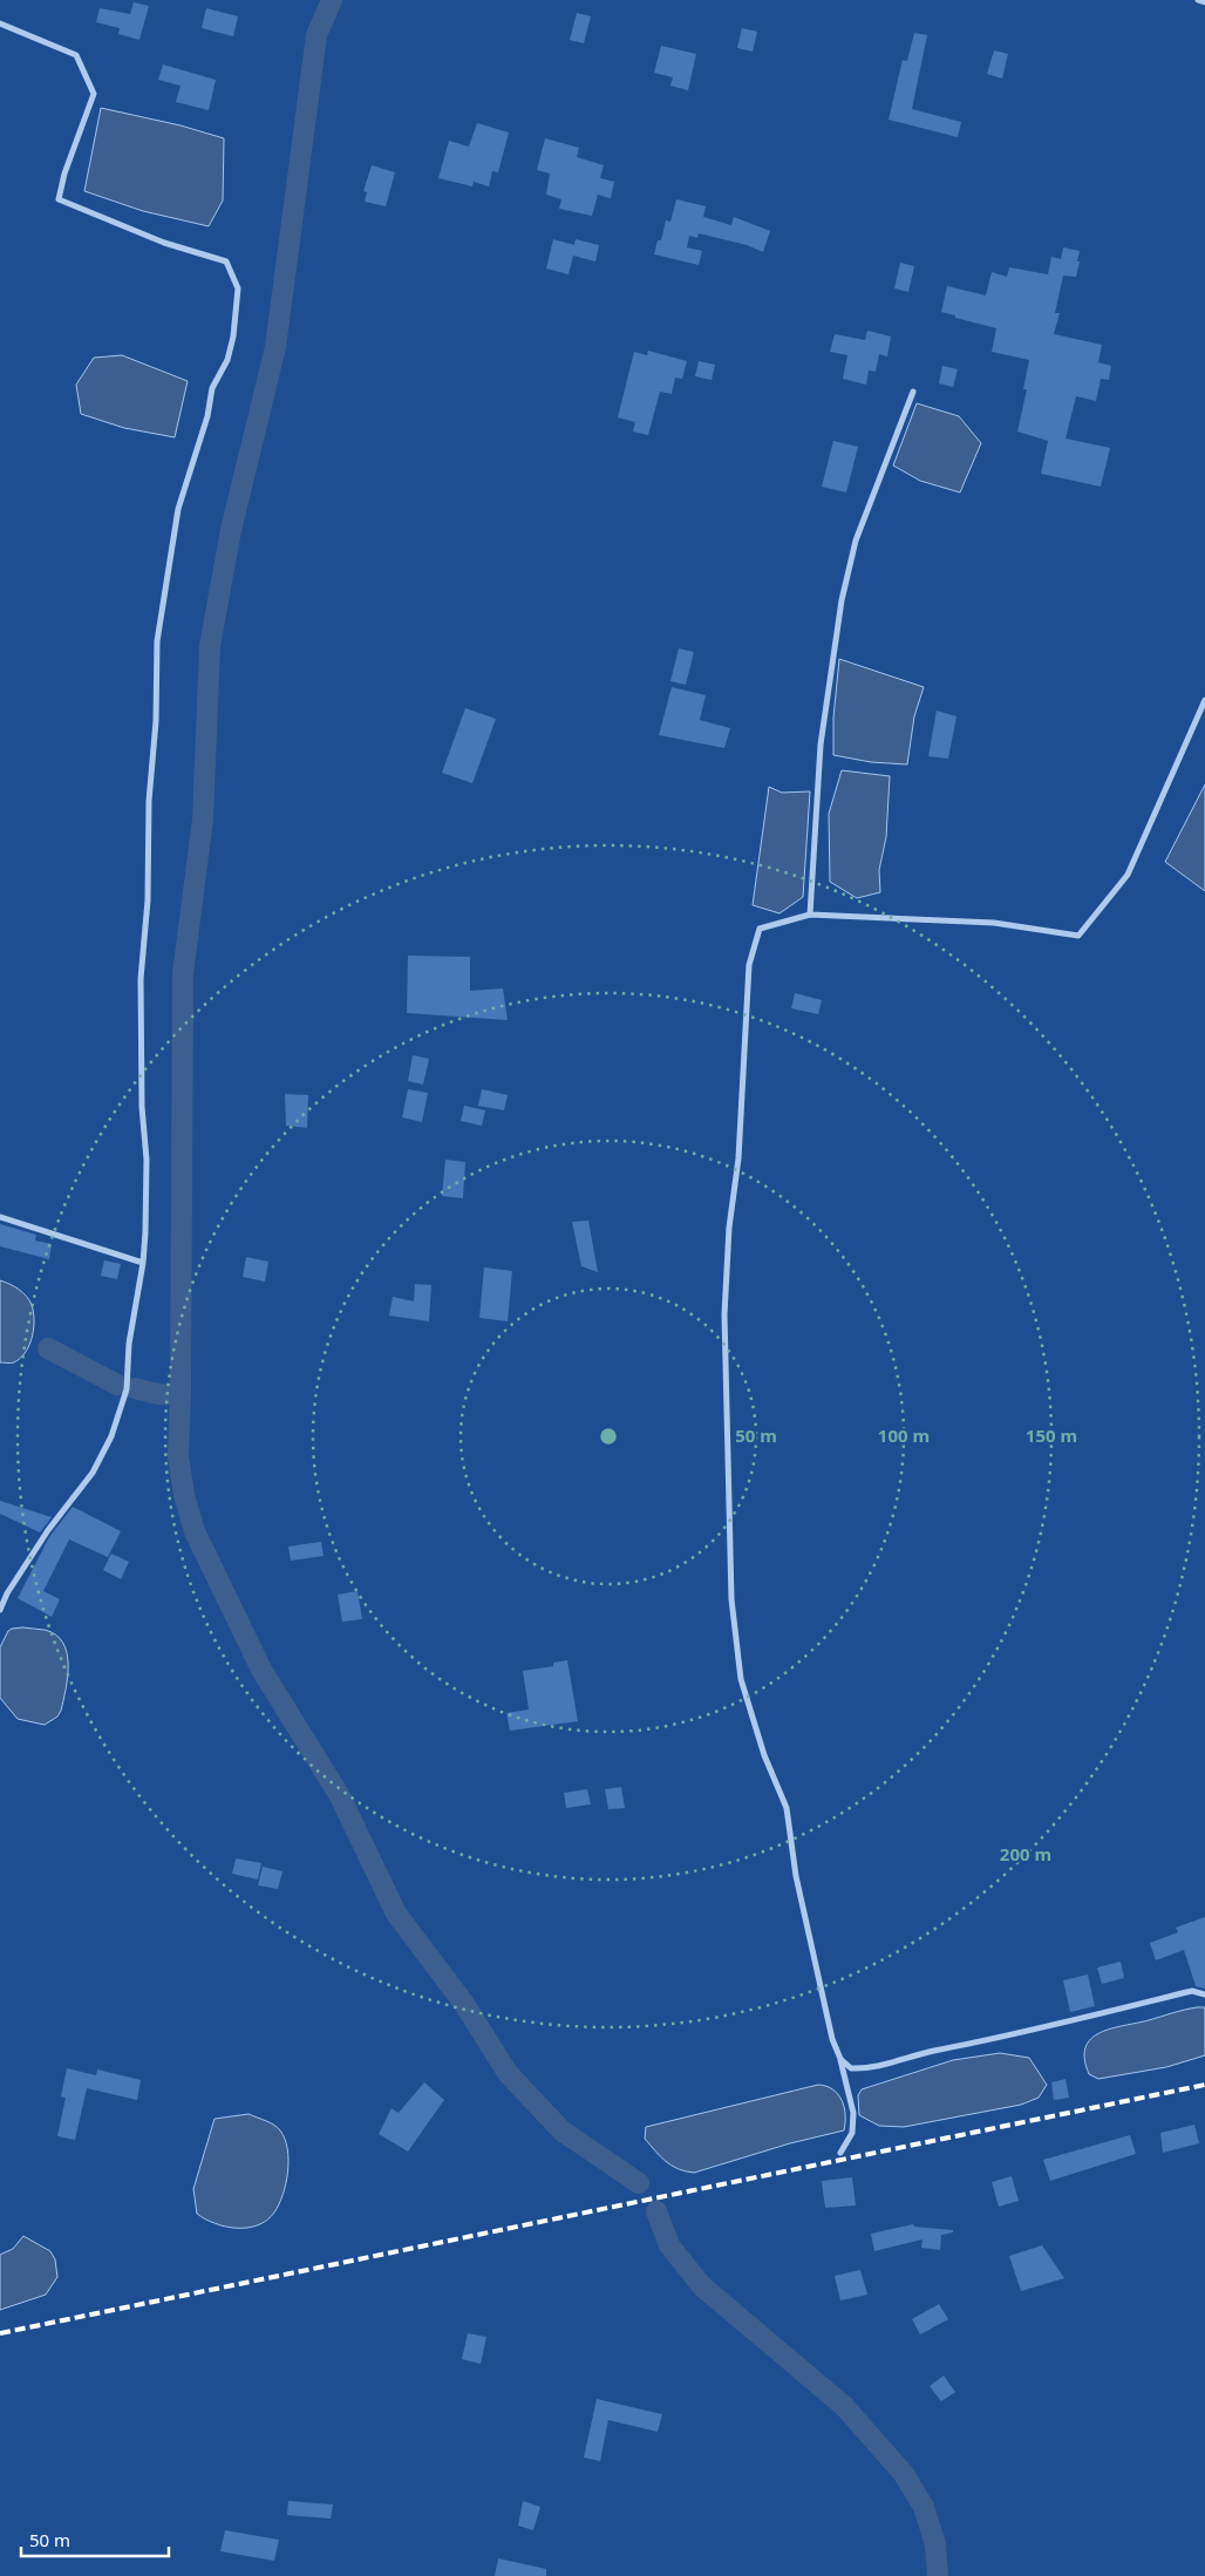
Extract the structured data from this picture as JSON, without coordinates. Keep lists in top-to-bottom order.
{
  "scale_bar": "50 m",
  "rings": [
    "50 m",
    "100 m",
    "150 m",
    "200 m"
  ]
}
